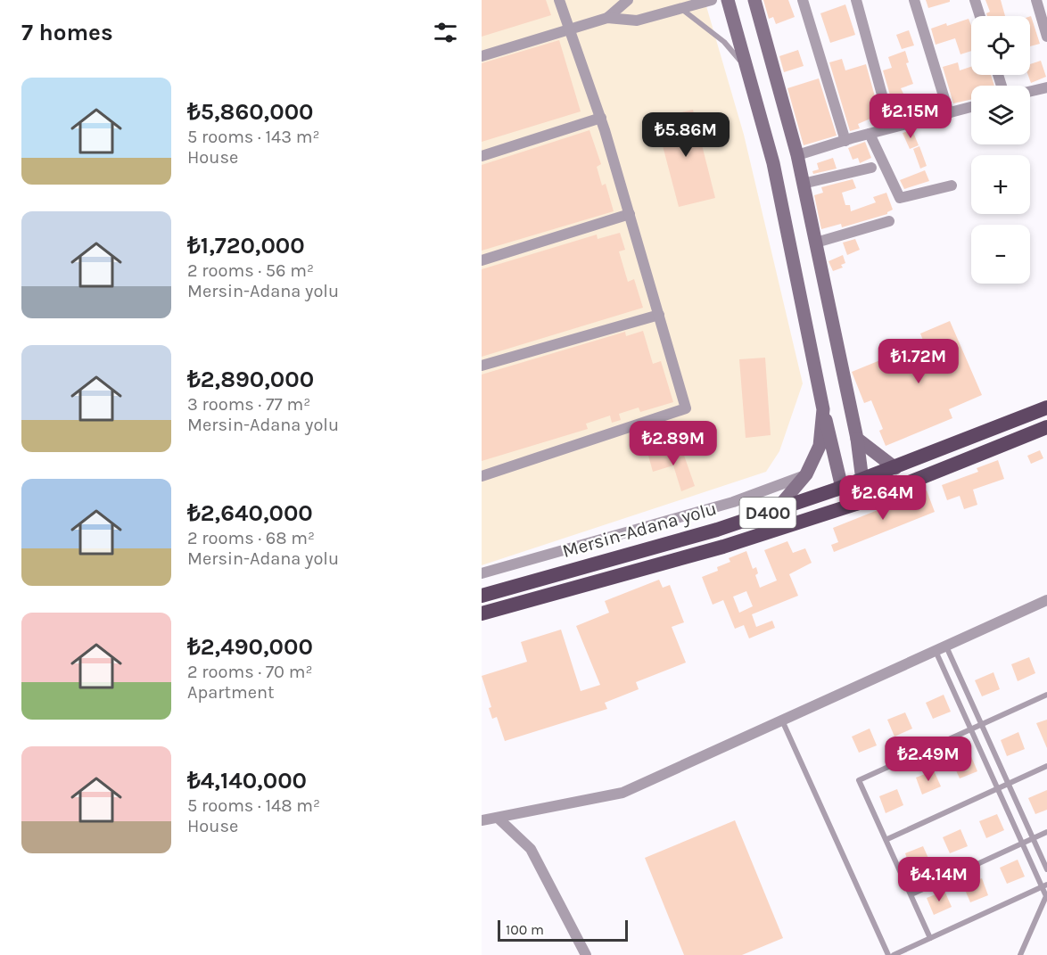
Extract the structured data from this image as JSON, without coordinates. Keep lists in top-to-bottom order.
{
  "streets": {
    "highway": ["D400", "Mersin-Adana yolu"]
  },
  "scale_bar": "100 m",
  "page": {
    "heading": "7 homes",
    "map_buttons": ["+", "−"],
    "list": [
      {
        "name": "₺5,860,000",
        "note": "5 rooms · 143 m² · House"
      },
      {
        "name": "₺1,720,000",
        "note": "2 rooms · 56 m² · Mersin-Adana yolu"
      },
      {
        "name": "₺2,890,000",
        "note": "3 rooms · 77 m² · Mersin-Adana yolu"
      },
      {
        "name": "₺2,640,000",
        "note": "2 rooms · 68 m² · Mersin-Adana yolu"
      },
      {
        "name": "₺2,490,000",
        "note": "2 rooms · 70 m² · Apartment"
      },
      {
        "name": "₺4,140,000",
        "note": "5 rooms · 148 m² · House"
      }
    ],
    "price": [
      "₺2.15M",
      "₺5.86M",
      "₺1.72M",
      "₺2.89M",
      "₺2.64M",
      "₺2.49M",
      "₺4.14M"
    ],
    "scale": "100 m"
  }
}
